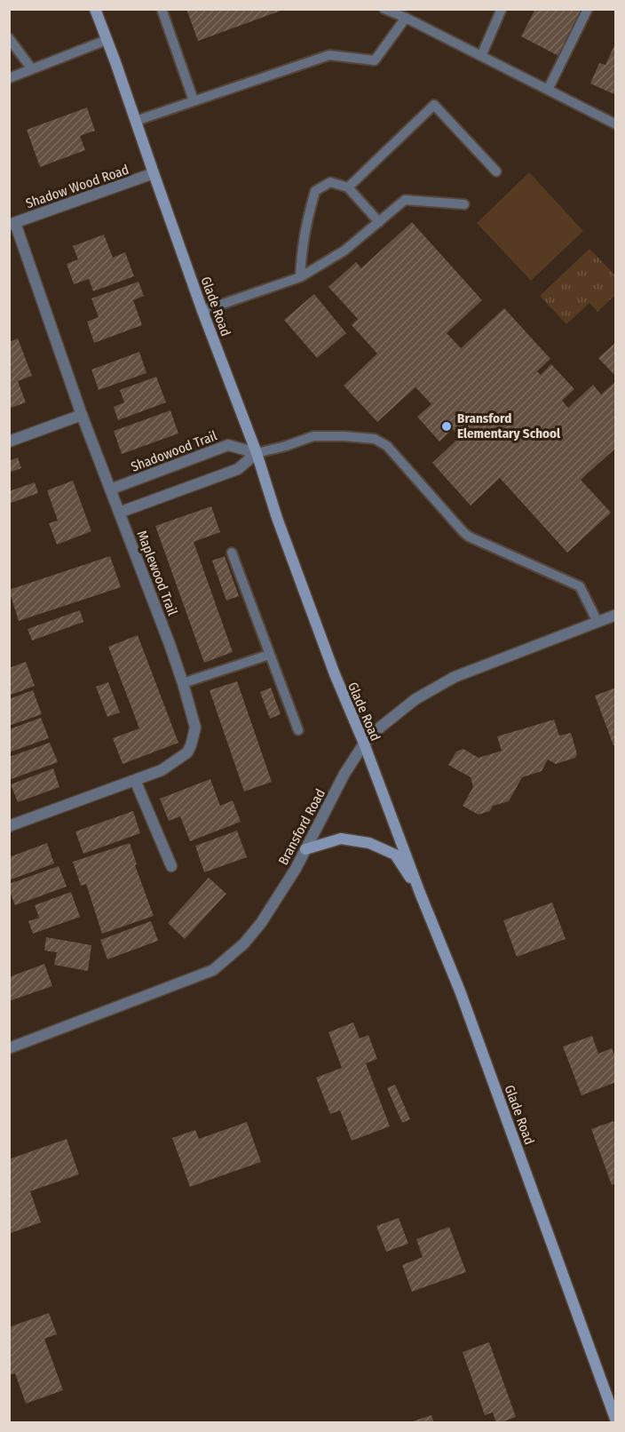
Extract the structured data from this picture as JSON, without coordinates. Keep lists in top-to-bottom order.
{
  "streets": {
    "main road": ["Glade Road"],
    "street": [
      "Shadow Wood Road",
      "Shadowood Trail",
      "Maplewood Trail",
      "Bransford Road"
    ]
  },
  "crossings": [
    ["Shadow Wood Road", "Glade Road"],
    ["Shadow Wood Road", "Maplewood Trail"],
    ["Glade Road", "Shadowood Trail"],
    ["Glade Road", "Bransford Road"],
    ["Shadowood Trail", "Maplewood Trail"]
  ],
  "places": ["Bransford Elementary School"]
}
